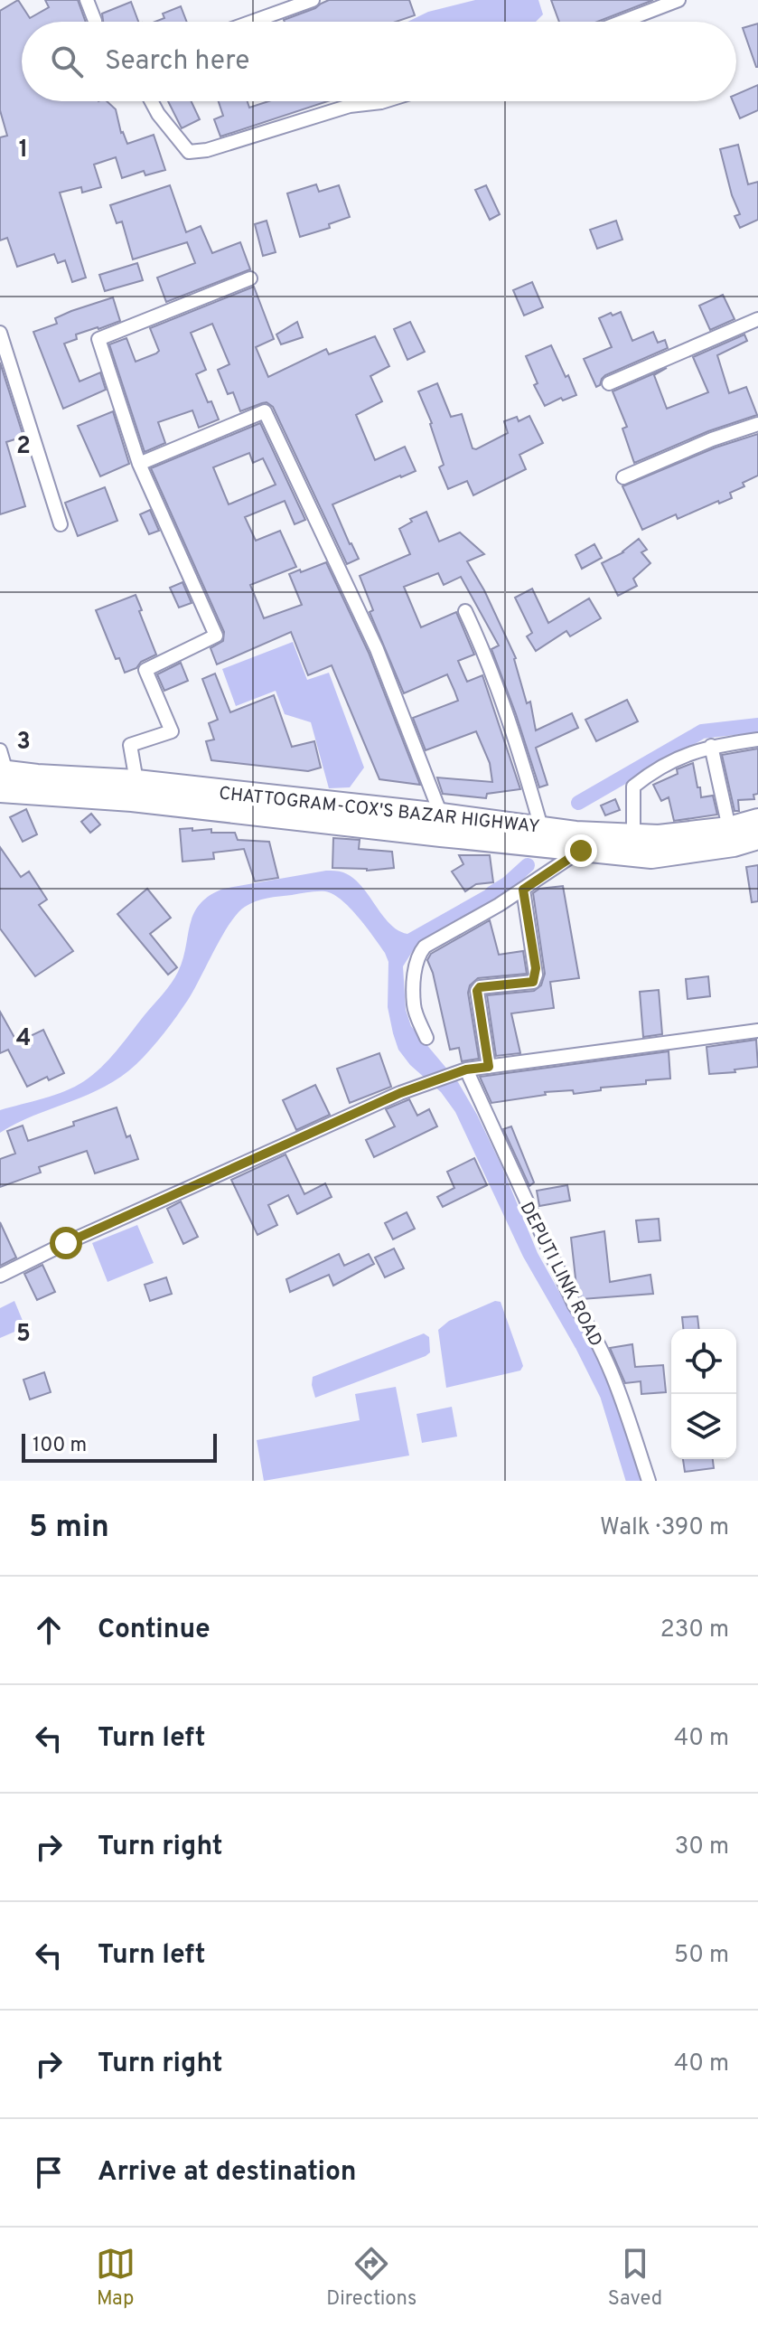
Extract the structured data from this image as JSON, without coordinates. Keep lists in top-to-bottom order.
{
  "streets": {
    "highway": ["CHATTOGRAM-COX'S BAZAR HIGHWAY"],
    "street": ["DEPUTI LINK ROAD"]
  },
  "scale_bar": "100 m",
  "page": {
    "search": "Search here",
    "scale": "100 m",
    "heading": ["5 min", "Walk · 390 m"],
    "list": [
      ["Continue", "230 m"],
      ["Turn left", "40 m"],
      ["Turn right", "30 m"],
      ["Turn left", "50 m"],
      ["Turn right", "40 m"],
      "Arrive at destination"
    ],
    "nav": ["Map", "Directions", "Saved"]
  },
  "grid": {
    "rows": [
      "1",
      "2",
      "3",
      "4",
      "5"
    ]
  }
}
